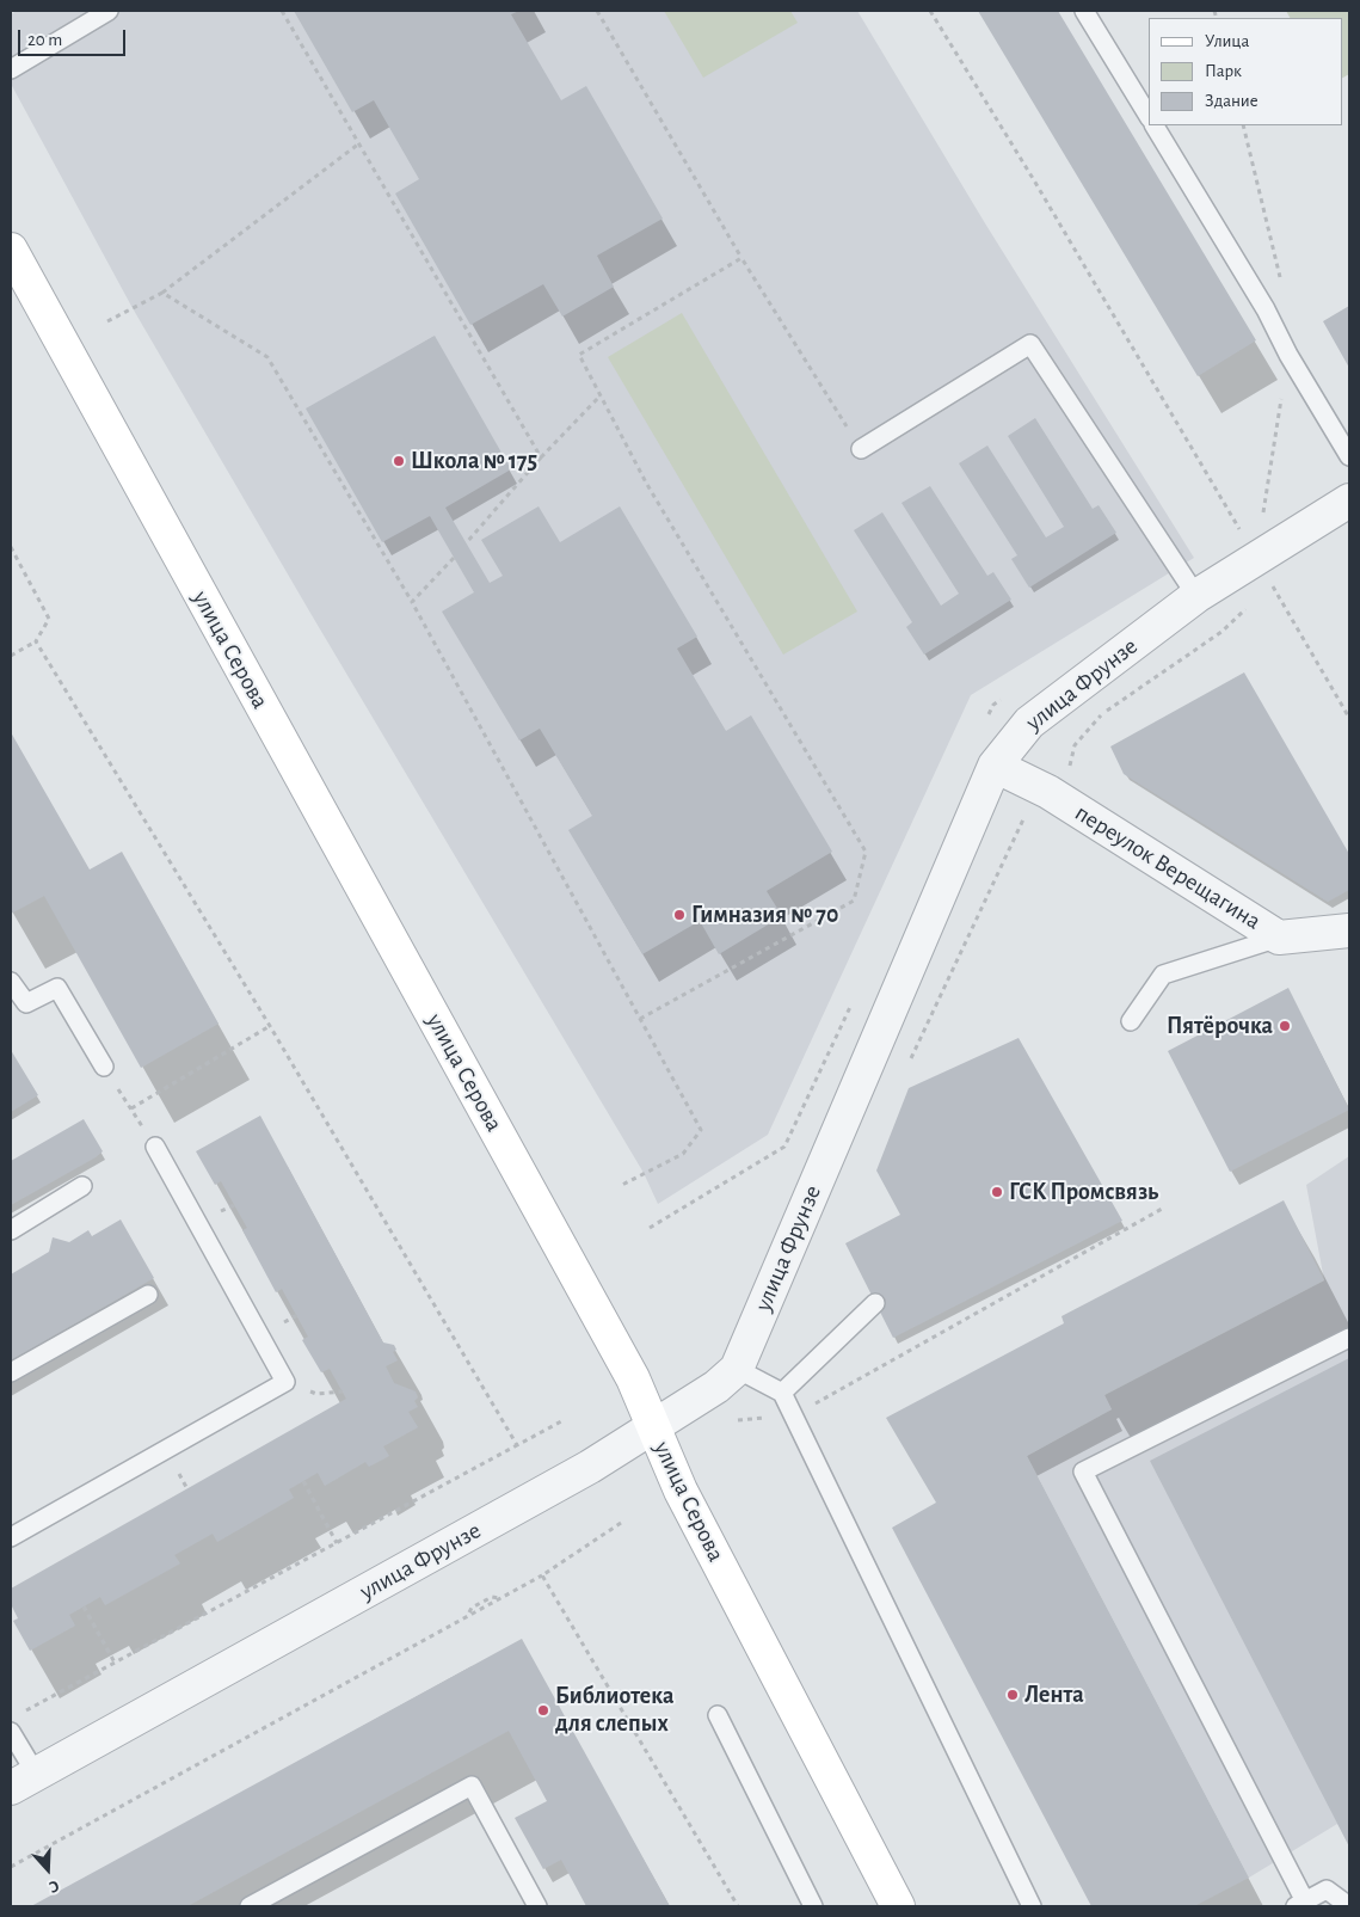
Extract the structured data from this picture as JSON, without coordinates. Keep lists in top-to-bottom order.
{
  "streets": {
    "street": ["улица Серова", "улица Фрунзе", "переулок Верещагина"]
  },
  "crossings": [
    ["улица Серова", "улица Фрунзе"],
    ["улица Фрунзе", "переулок Верещагина"]
  ],
  "places": [
    "Школа № 175",
    "Гимназия № 70",
    "Пятёрочка",
    "ГСК Промсвязь",
    "Лента",
    "Библиотека для слепых"
  ],
  "legend": ["Улица", "Парк", "Здание"],
  "scale_bar": "20 m",
  "north": "bottom"
}
